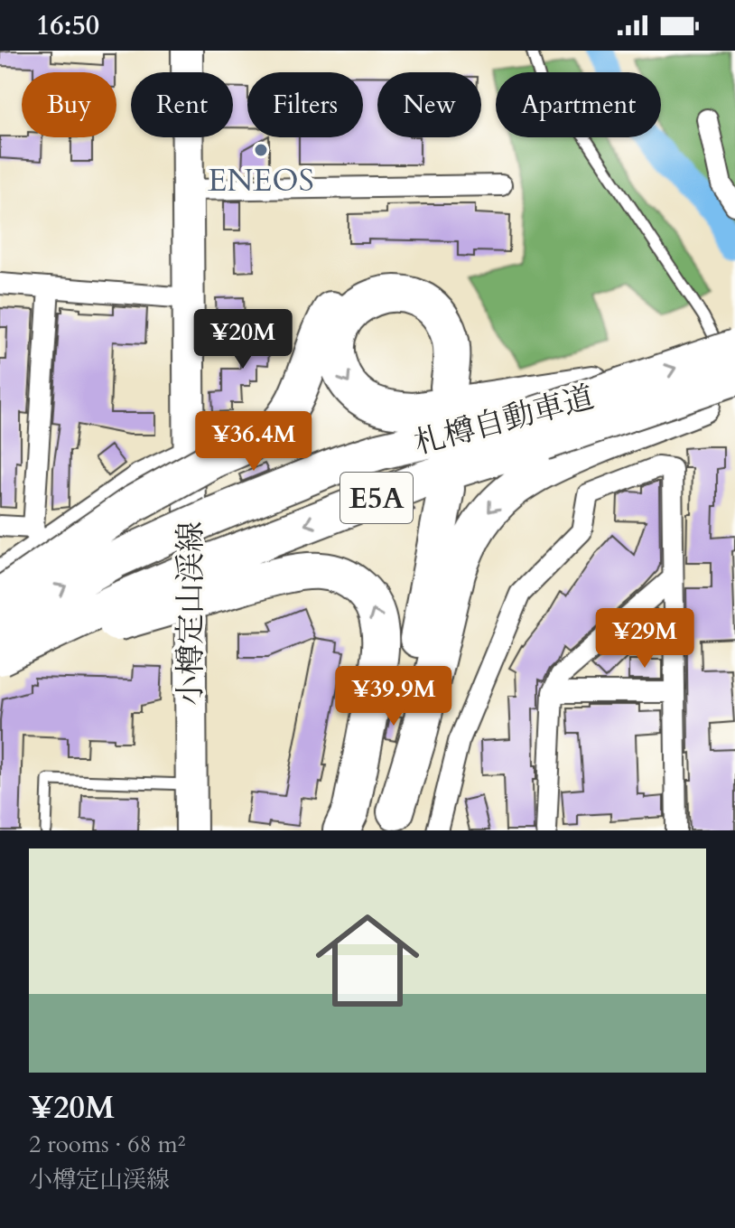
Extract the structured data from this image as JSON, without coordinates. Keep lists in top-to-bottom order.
{
  "streets": {
    "highway": ["札樽自動車道", "E5A"],
    "main road": ["小樽定山渓線"]
  },
  "places": ["ENEOS"],
  "page": {
    "status": "16:50",
    "chip": [
      "Buy",
      "Rent",
      "Filters",
      "New",
      "Apartment"
    ],
    "price": [
      "¥20M",
      "¥36.4M",
      "¥29M",
      "¥39.9M"
    ],
    "list": [
      {
        "name": "¥20M",
        "note": "2 rooms · 68 m² · 小樽定山渓線"
      }
    ]
  }
}
